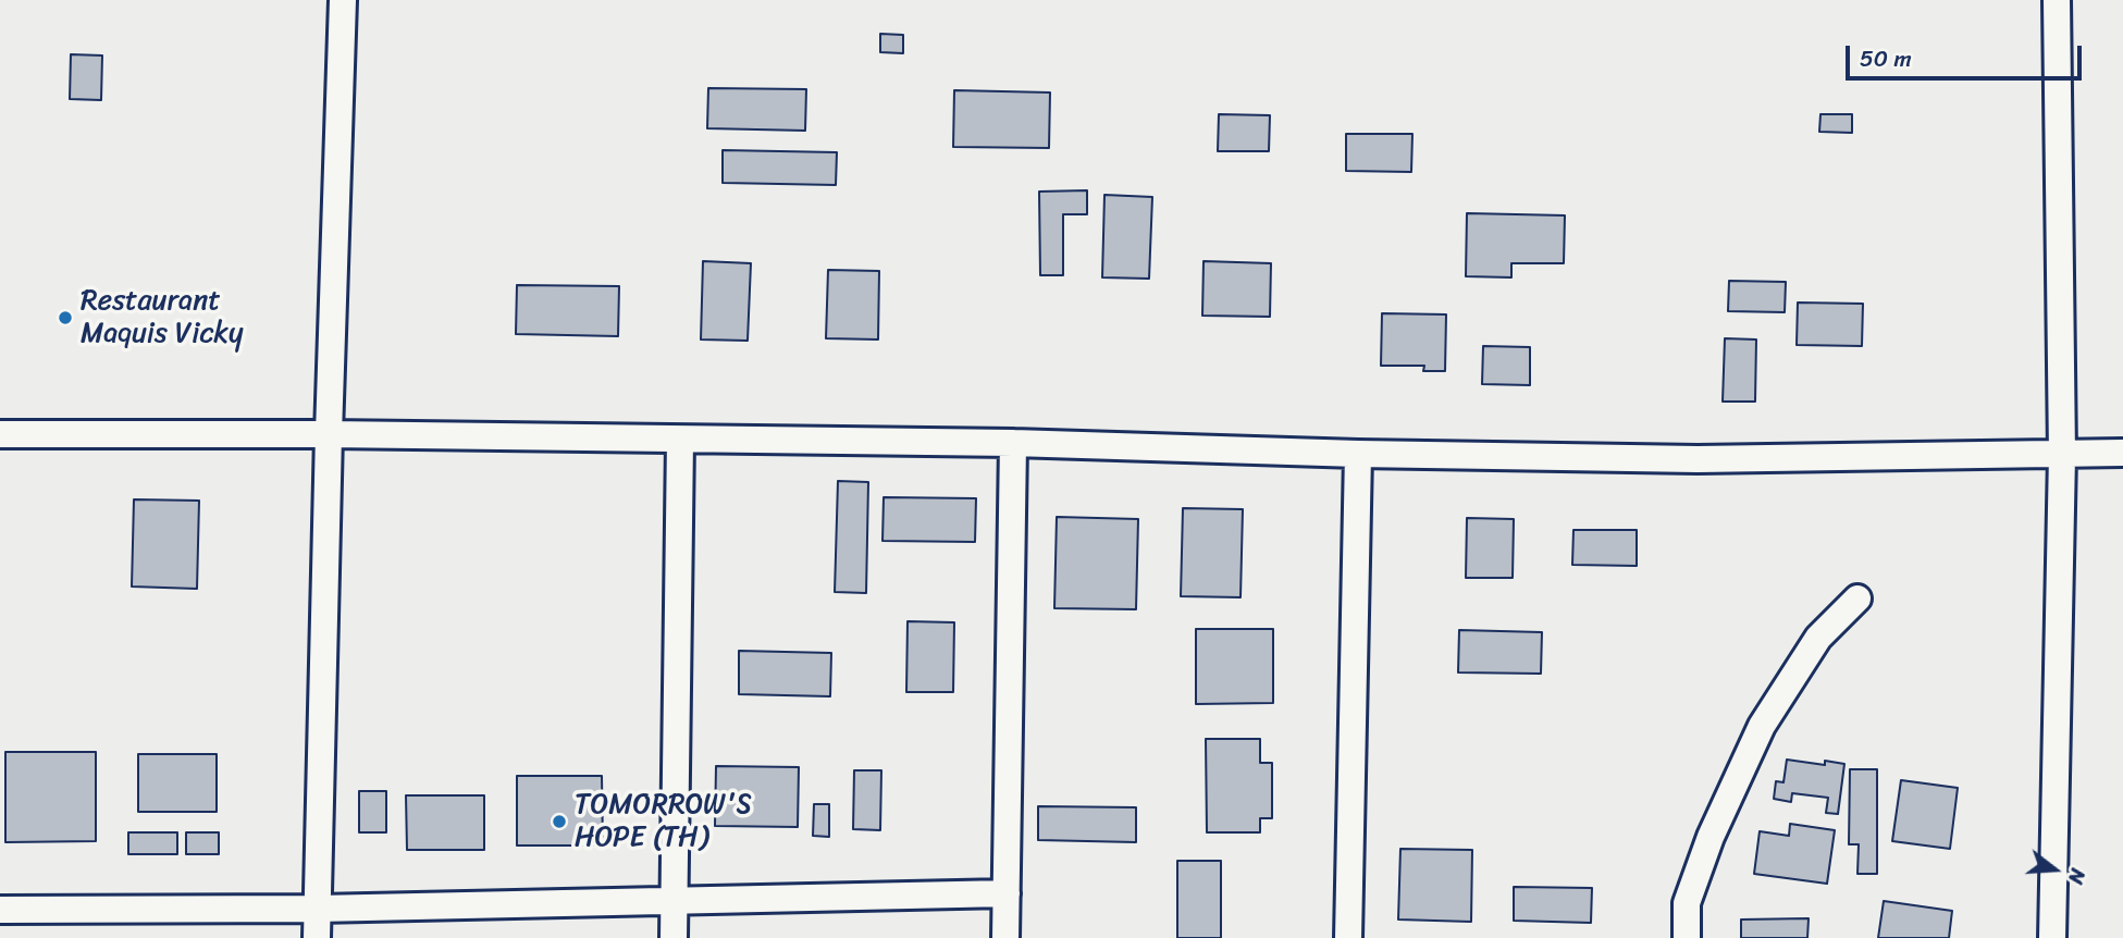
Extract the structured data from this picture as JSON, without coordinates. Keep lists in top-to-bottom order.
{
  "places": ["Restaurant Maquis Vicky", "TOMORROW'S HOPE (TH)"],
  "scale_bar": "50 m",
  "north": "right"
}
